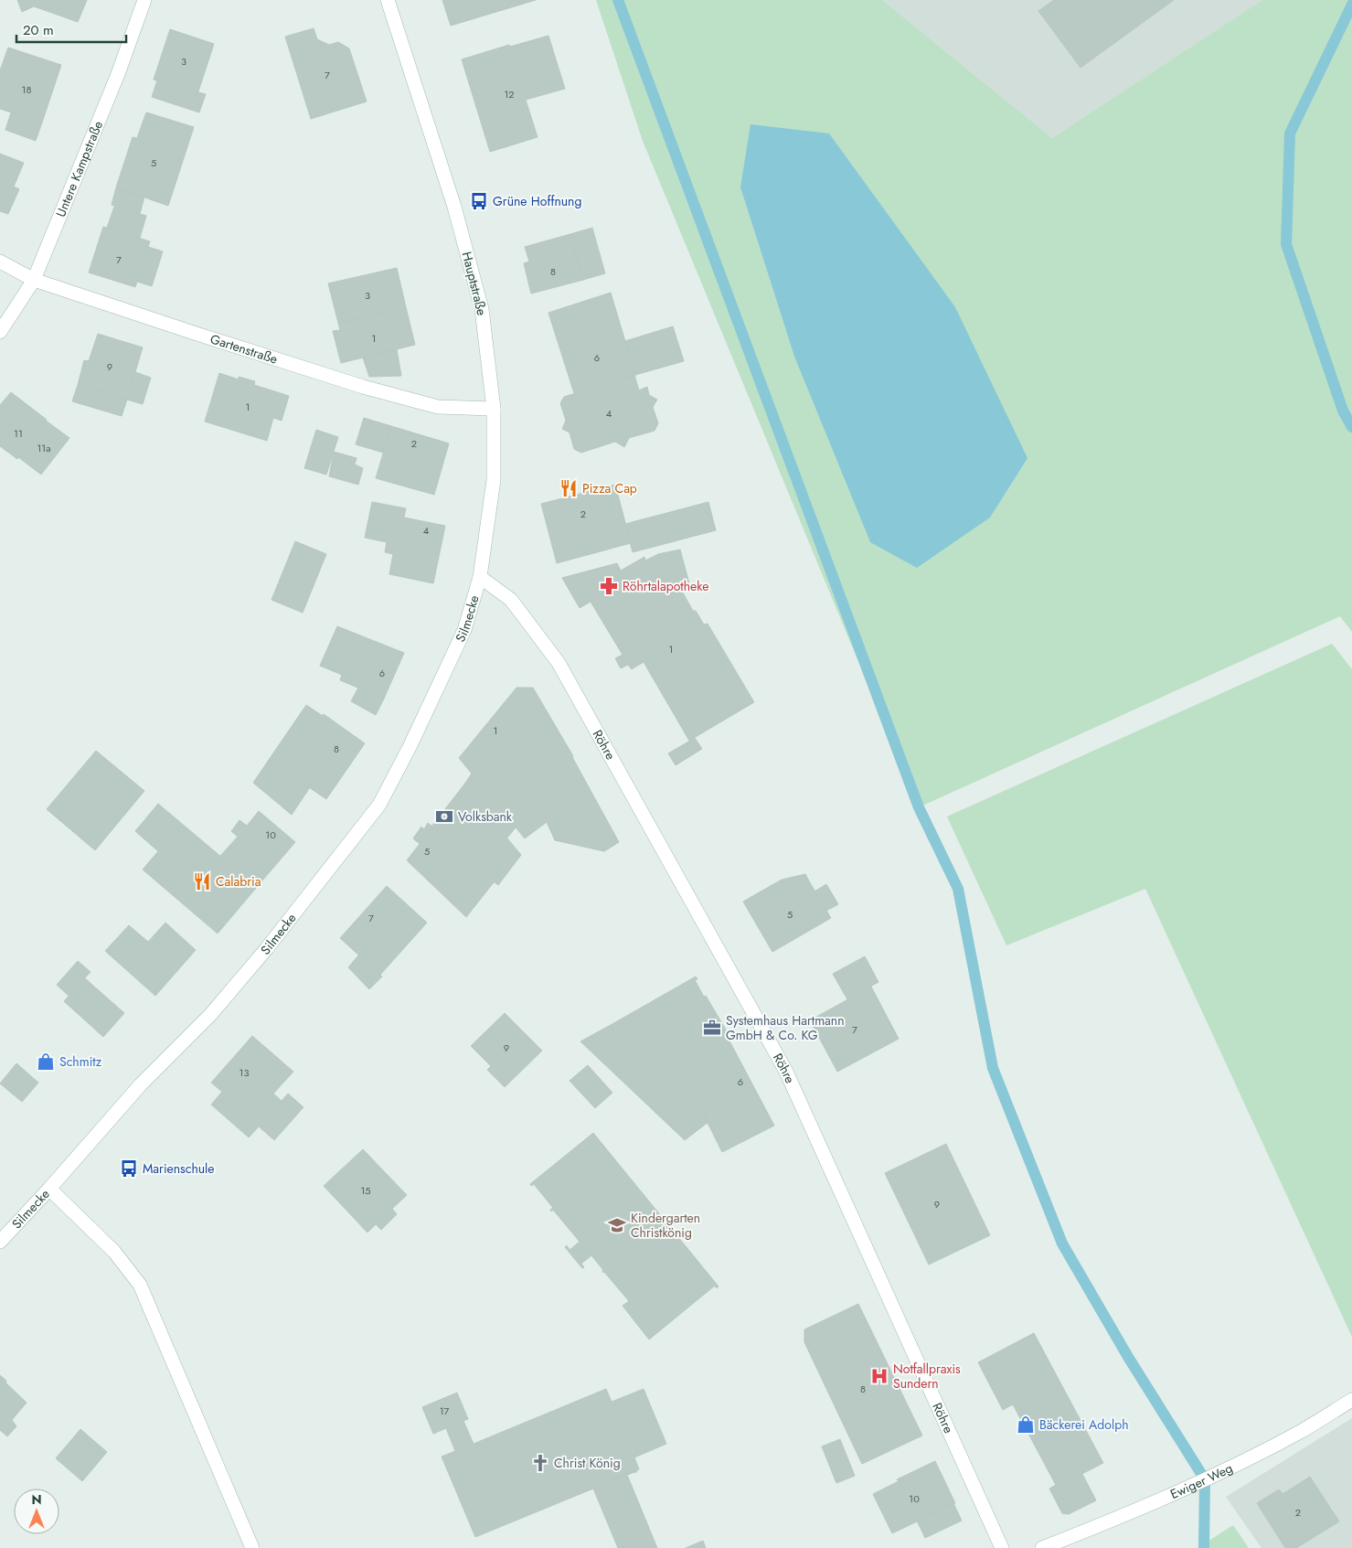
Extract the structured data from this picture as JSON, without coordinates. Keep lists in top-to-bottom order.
{
  "streets": {
    "main road": [
      "Untere Kampstraße",
      "Hauptstraße",
      "Gartenstraße",
      "Silmecke",
      "Röhre",
      "Ewiger Weg"
    ]
  },
  "crossings": [
    ["Untere Kampstraße", "Gartenstraße"],
    ["Hauptstraße", "Gartenstraße"],
    ["Hauptstraße", "Silmecke"],
    ["Hauptstraße", "Röhre"],
    ["Silmecke", "Röhre"]
  ],
  "places": {
    "bus stop": ["Grüne Hoffnung", "Marienschule"],
    "restaurant": ["Pizza Cap", "Calabria"],
    "pharmacy": ["Röhrtalapotheke"],
    "bank": ["Volksbank"],
    "office": ["Systemhaus Hartmann GmbH & Co. KG"],
    "shop": ["Schmitz", "Bäckerei Adolph"],
    "school or university": ["Kindergarten Christkönig"],
    "hospital": ["Notfallpraxis Sundern"],
    "church": ["Christ König"]
  },
  "house_numbers": [
    "3",
    "7",
    "18",
    "12",
    "5",
    "7",
    "8",
    "3",
    "1",
    "6",
    "9",
    "1",
    "4",
    "11",
    "2",
    "11a",
    "2",
    "4",
    "1",
    "6",
    "1",
    "8",
    "10",
    "5",
    "5",
    "7",
    "7",
    "9",
    "13",
    "6",
    "15",
    "9",
    "8",
    "17",
    "10",
    "2"
  ],
  "scale_bar": "20 m",
  "north": "top"
}
